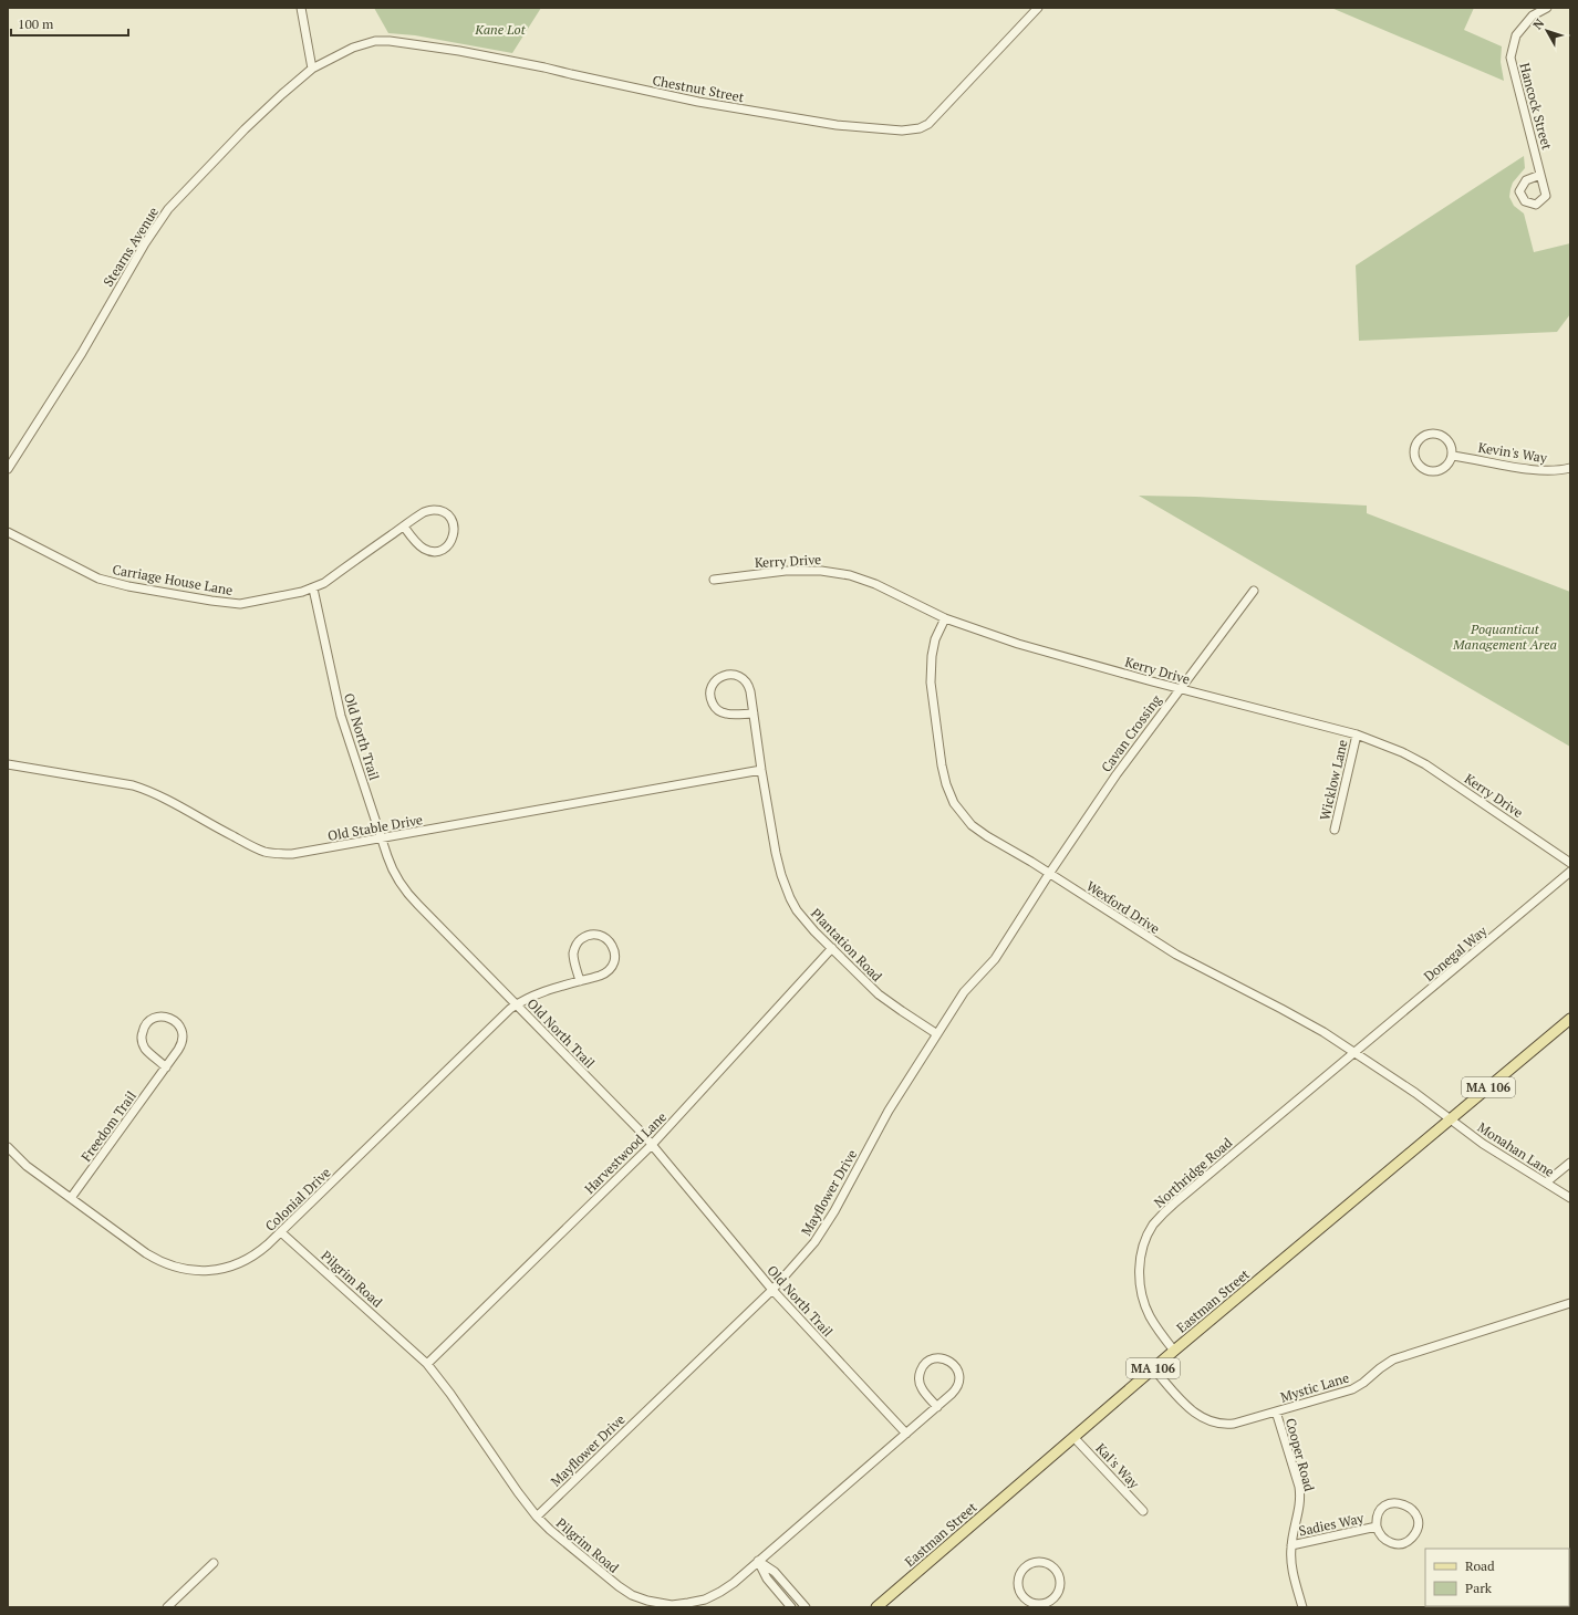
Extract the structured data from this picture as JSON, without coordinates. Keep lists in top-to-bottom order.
{
  "streets": {
    "main road": ["MA 106", "Eastman Street"],
    "street": [
      "Chestnut Street",
      "Hancock Street",
      "Stearns Avenue",
      "Kevin's Way",
      "Kerry Drive",
      "Carriage House Lane",
      "Cavan Crossing",
      "Old North Trail",
      "Wicklow Lane",
      "Old Stable Drive",
      "Wexford Drive",
      "Plantation Road",
      "Donegal Way",
      "Freedom Trail",
      "Monahan Lane",
      "Harvestwood Lane",
      "Northridge Road",
      "Mayflower Drive",
      "Colonial Drive",
      "Pilgrim Road",
      "Mystic Lane",
      "Cooper Road",
      "Kal's Way",
      "Sadies Way"
    ]
  },
  "crossings": [
    ["Chestnut Street", "Stearns Avenue"],
    ["Kerry Drive", "Cavan Crossing"],
    ["Kerry Drive", "Wicklow Lane"],
    ["Kerry Drive", "Wexford Drive"],
    ["Carriage House Lane", "Old North Trail"],
    ["Cavan Crossing", "Wexford Drive"],
    ["Cavan Crossing", "Mayflower Drive"],
    ["Old North Trail", "Old Stable Drive"],
    ["Old North Trail", "Harvestwood Lane"],
    ["Old North Trail", "Mayflower Drive"],
    ["Old North Trail", "Colonial Drive"],
    ["Old North Trail", "Pilgrim Road"],
    ["Old Stable Drive", "Plantation Road"],
    ["Wexford Drive", "Donegal Way"],
    ["Wexford Drive", "Monahan Lane"],
    ["Wexford Drive", "Northridge Road"],
    ["Wexford Drive", "Mayflower Drive"],
    ["Wexford Drive", "Eastman Street"],
    ["Plantation Road", "Harvestwood Lane"],
    ["Plantation Road", "Mayflower Drive"],
    ["Donegal Way", "Northridge Road"],
    ["Freedom Trail", "Colonial Drive"],
    ["Monahan Lane", "Eastman Street"],
    ["Harvestwood Lane", "Pilgrim Road"],
    ["Northridge Road", "Eastman Street"],
    ["Mayflower Drive", "Pilgrim Road"],
    ["Colonial Drive", "Pilgrim Road"],
    ["Eastman Street", "Mystic Lane"],
    ["Eastman Street", "Kal's Way"],
    ["Mystic Lane", "Cooper Road"],
    ["Cooper Road", "Sadies Way"]
  ],
  "parks": ["Kane Lot", "Poquanticut Management Area"],
  "legend": ["Road", "Park"],
  "scale_bar": "100 m",
  "north": "top left"
}
